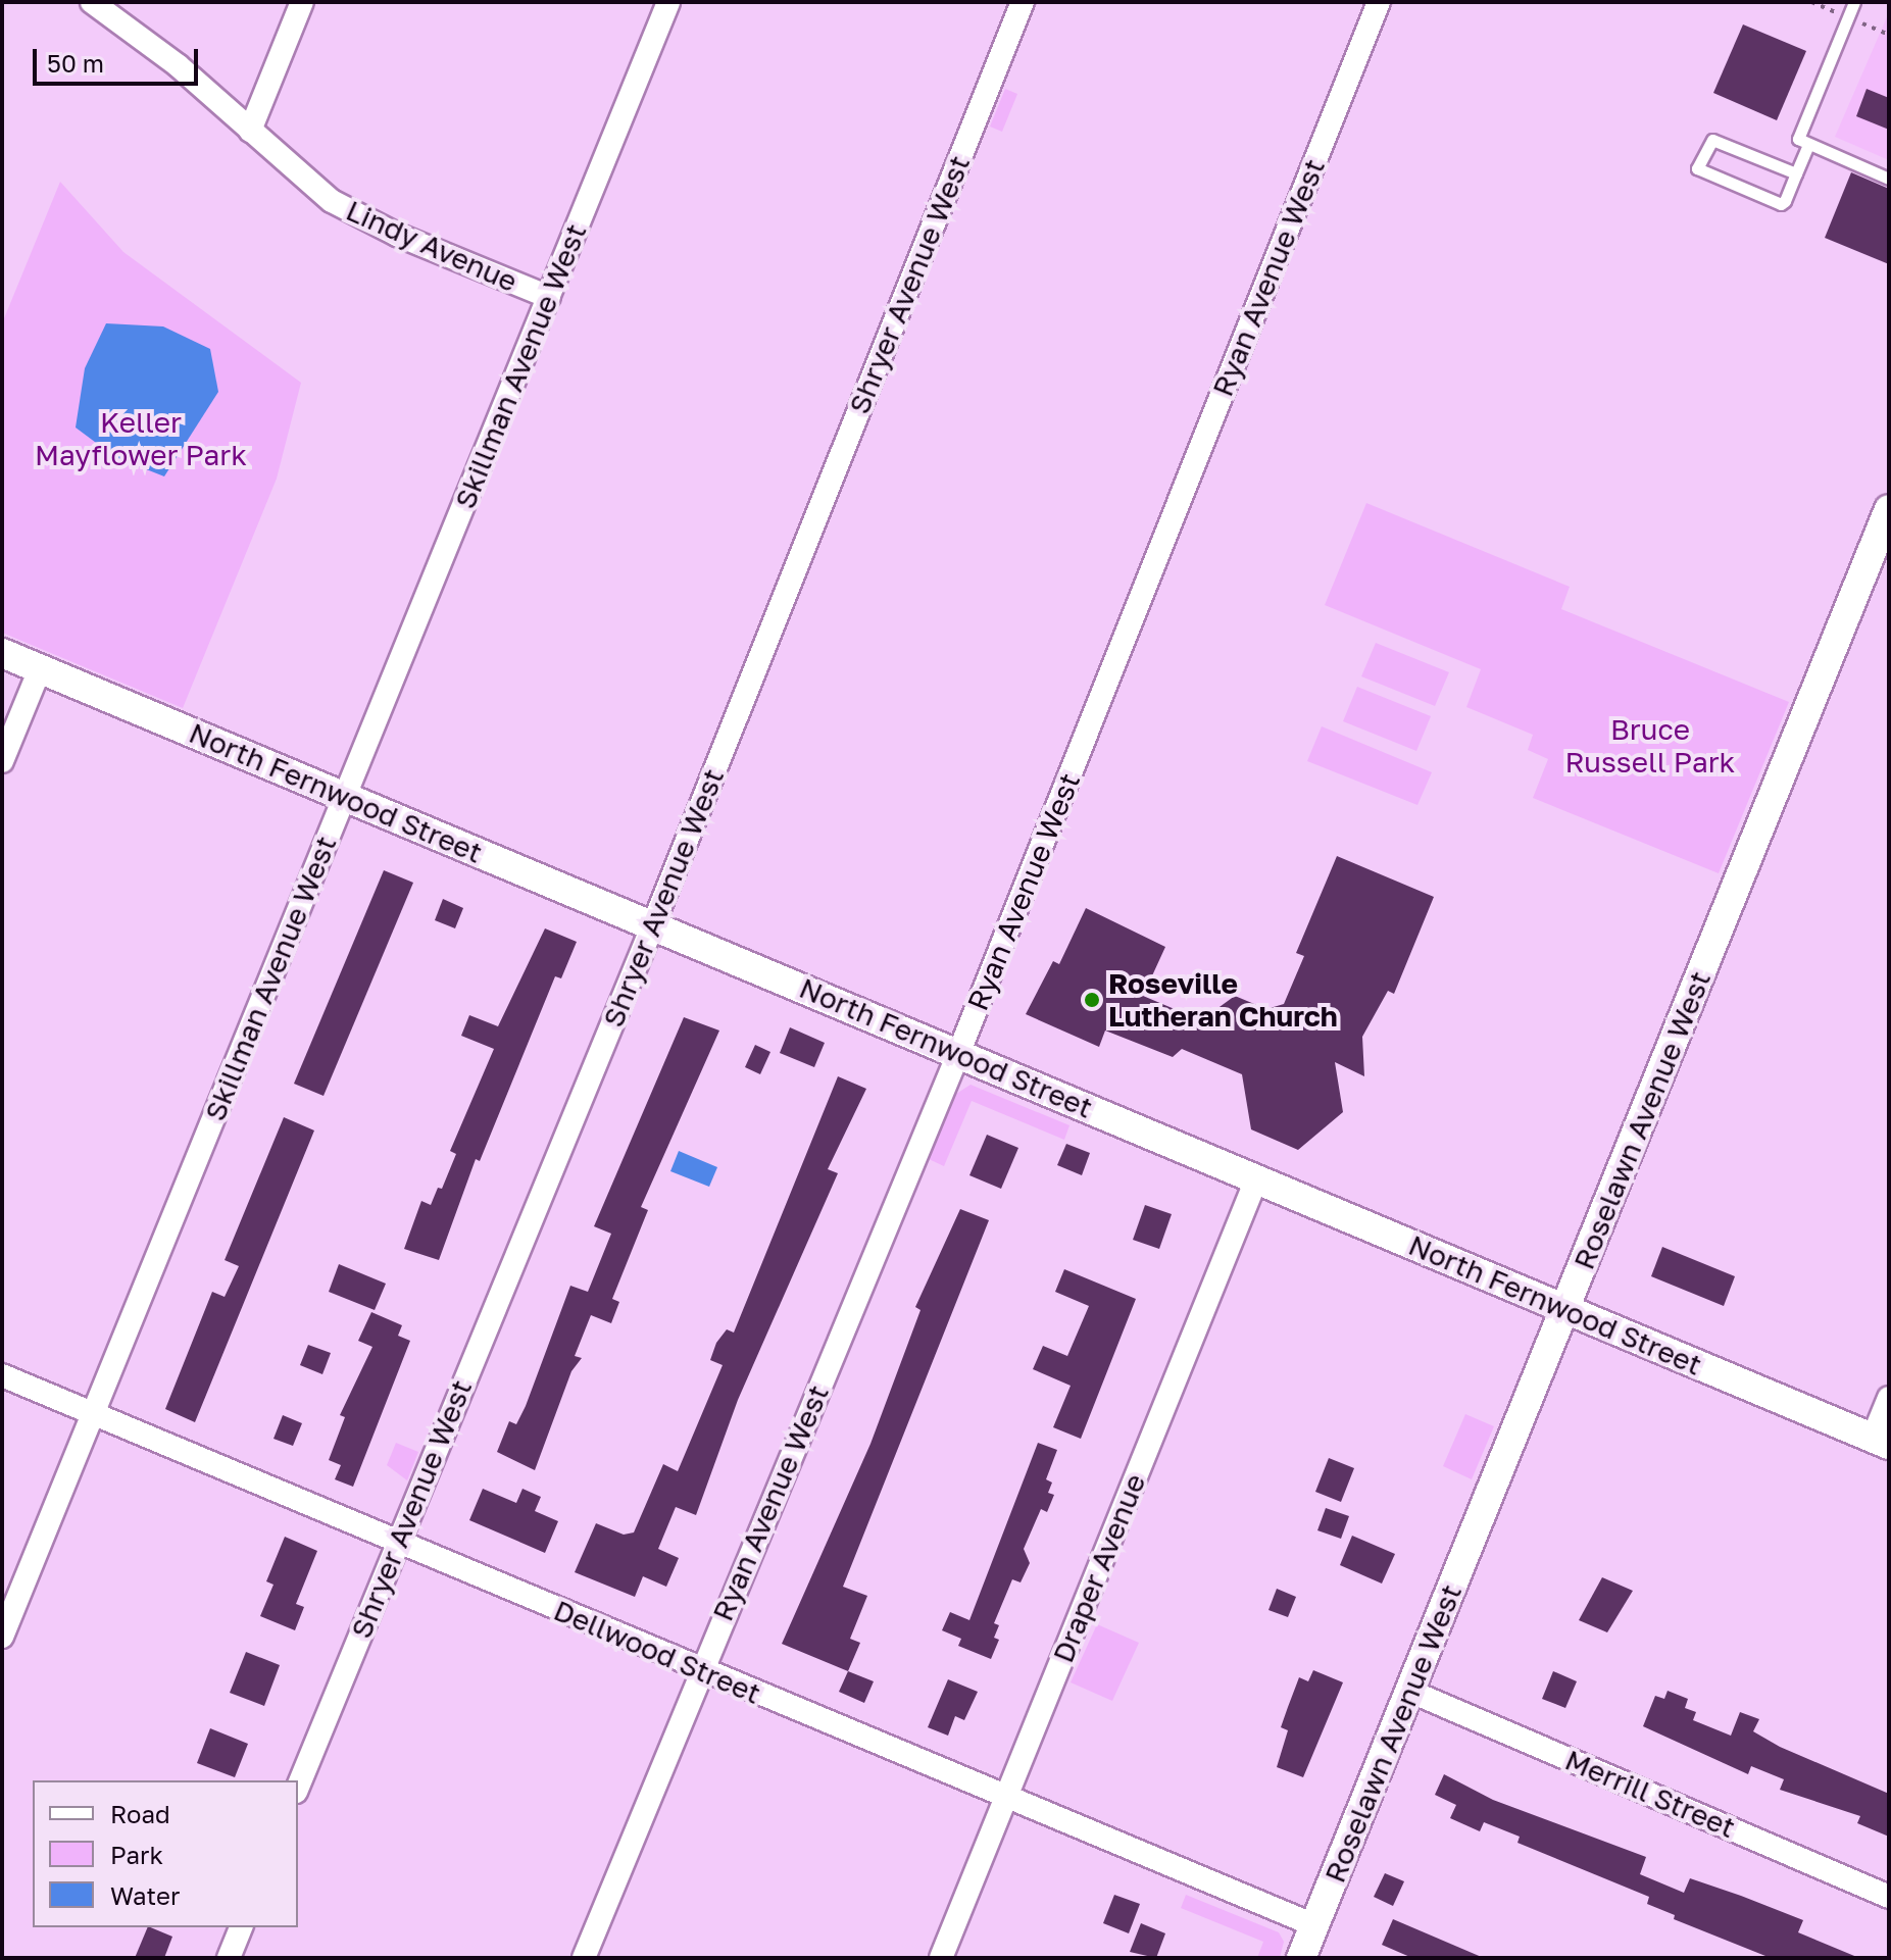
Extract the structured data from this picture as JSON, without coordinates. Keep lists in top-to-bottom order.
{
  "streets": {
    "street": [
      "Lindy Avenue",
      "Ryan Avenue West",
      "Shryer Avenue West",
      "Skillman Avenue West",
      "North Fernwood Street",
      "Roselawn Avenue West",
      "Draper Avenue",
      "Dellwood Street",
      "Merrill Street"
    ]
  },
  "crossings": [
    ["Lindy Avenue", "Skillman Avenue West"],
    ["Ryan Avenue West", "North Fernwood Street"],
    ["Ryan Avenue West", "Dellwood Street"],
    ["Shryer Avenue West", "North Fernwood Street"],
    ["Shryer Avenue West", "Dellwood Street"],
    ["Skillman Avenue West", "North Fernwood Street"],
    ["Skillman Avenue West", "Dellwood Street"],
    ["North Fernwood Street", "Roselawn Avenue West"],
    ["North Fernwood Street", "Draper Avenue"],
    ["Roselawn Avenue West", "Dellwood Street"],
    ["Roselawn Avenue West", "Merrill Street"],
    ["Draper Avenue", "Dellwood Street"]
  ],
  "parks": ["Keller Mayflower Park", "Bruce Russell Park"],
  "places": ["Roseville Lutheran Church"],
  "legend": ["Road", "Park", "Water"],
  "scale_bar": "50 m"
}
